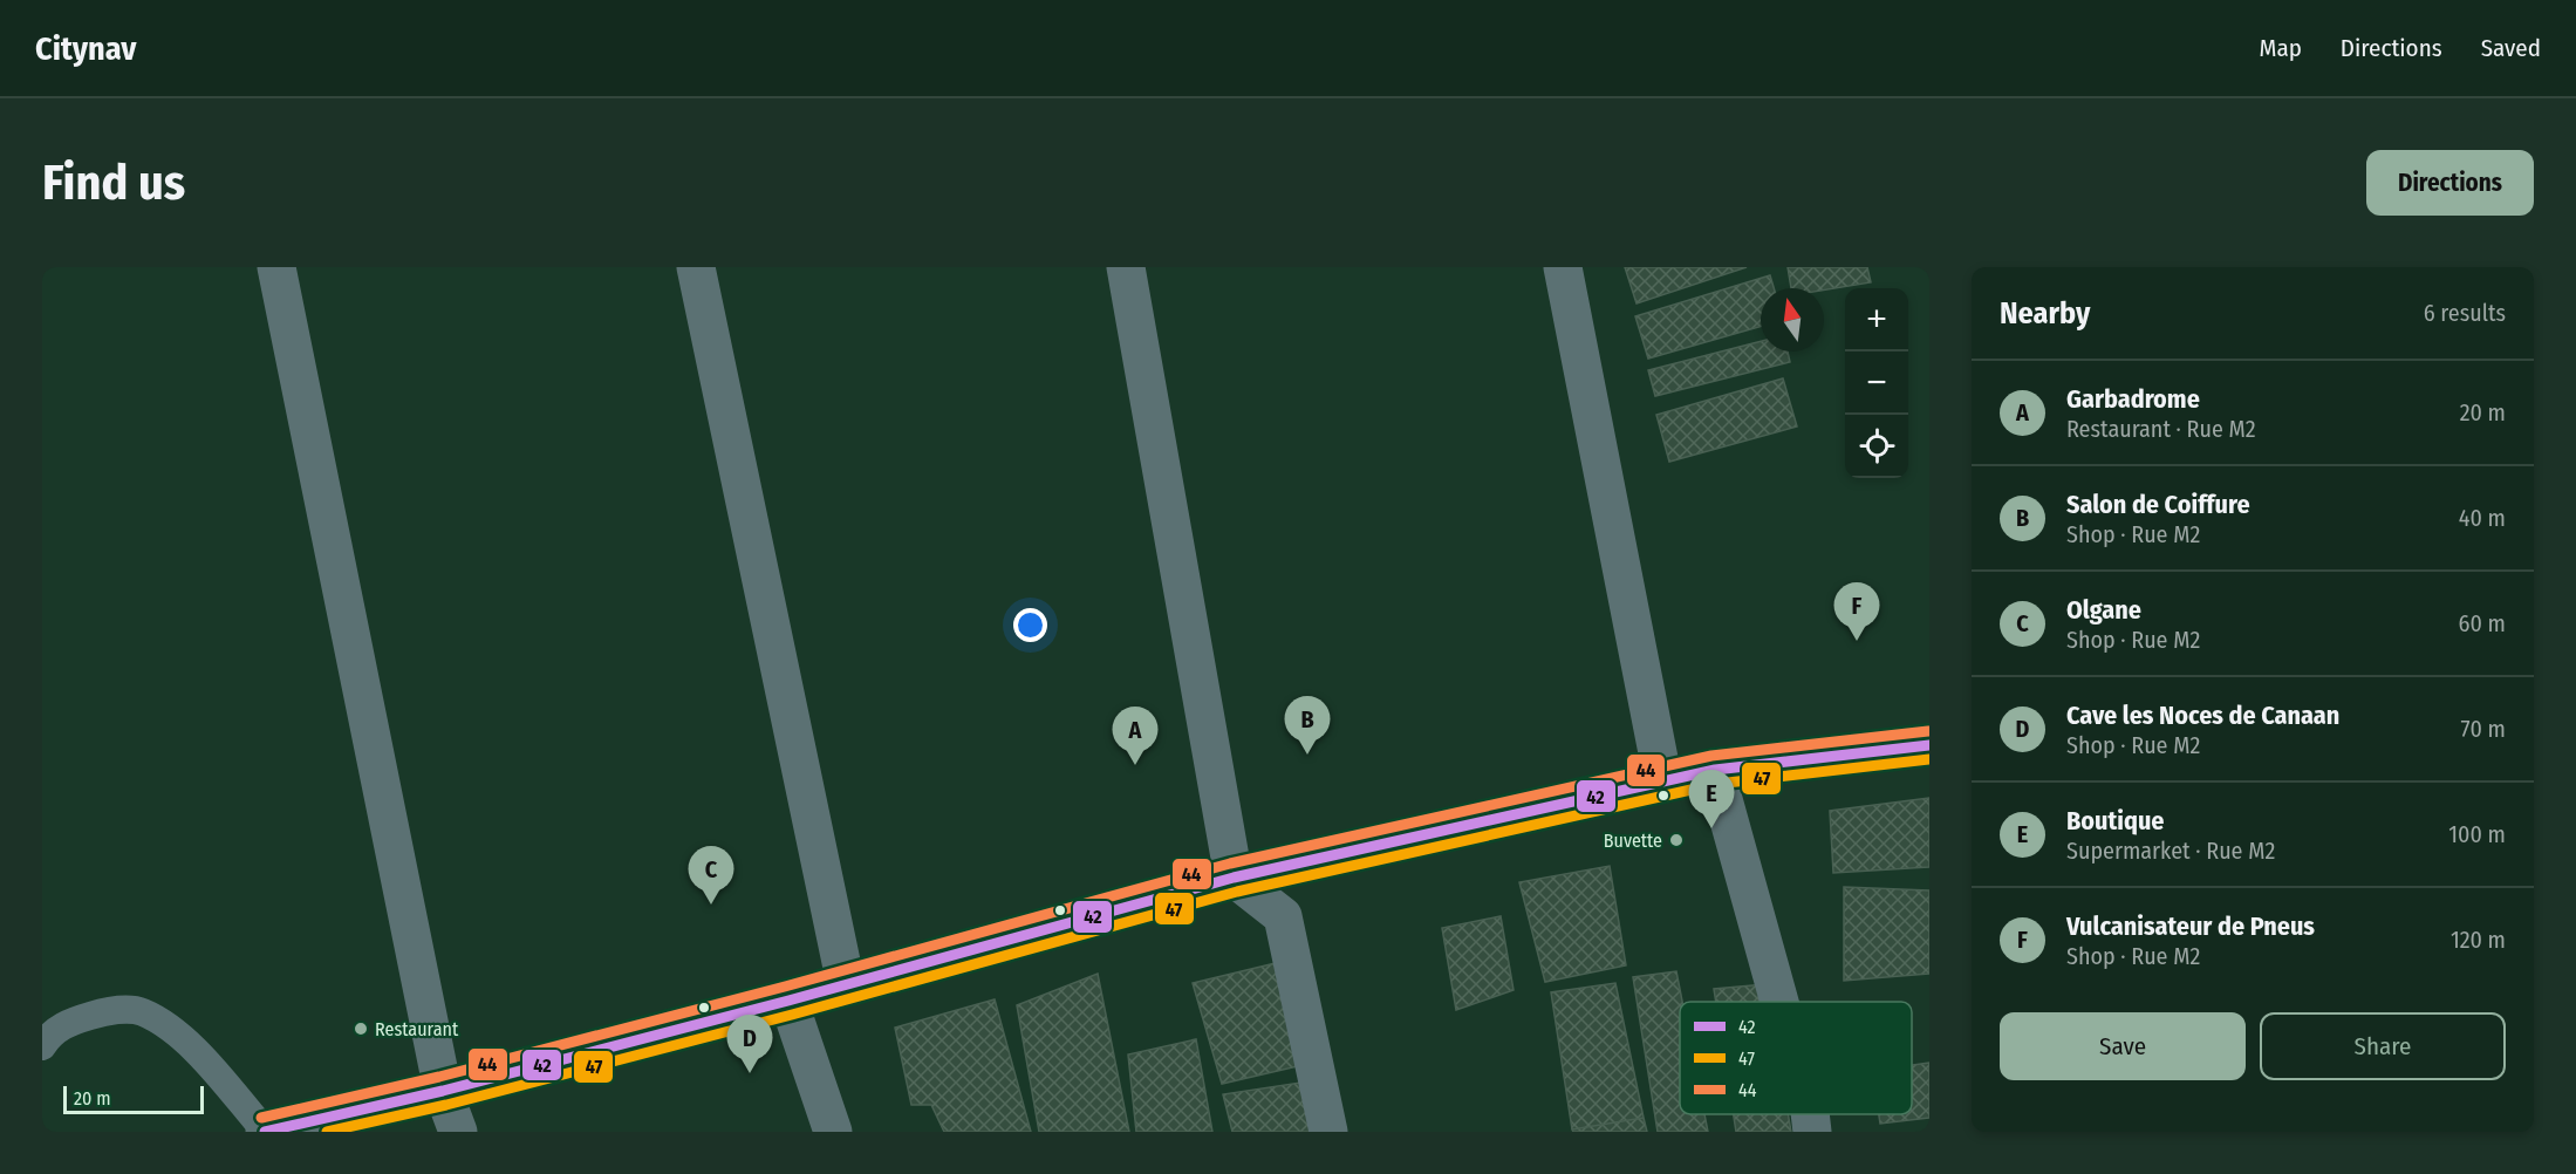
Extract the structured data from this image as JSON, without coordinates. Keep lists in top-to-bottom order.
{
  "places": ["Buvette", "Restaurant"],
  "lines": ["transit line 44", "transit line 42", "transit line 47"],
  "legend": ["42", "47", "44"],
  "scale_bar": "20 m",
  "north": "top",
  "page": {
    "header": "Citynav",
    "nav": ["Map", "Directions", "Saved"],
    "buttons": [
      "Directions",
      ["Save", "Share"]
    ],
    "title": "Find us",
    "heading": ["Nearby", "6 results"],
    "map_buttons": ["+", "−"],
    "list": [
      {
        "mark": "A",
        "name": "Garbadrome",
        "note": "Restaurant · Rue M2",
        "value": "20 m"
      },
      {
        "mark": "B",
        "name": "Salon de Coiffure",
        "note": "Shop · Rue M2",
        "value": "40 m"
      },
      {
        "mark": "C",
        "name": "Olgane",
        "note": "Shop · Rue M2",
        "value": "60 m"
      },
      {
        "mark": "D",
        "name": "Cave les Noces de Canaan",
        "note": "Shop · Rue M2",
        "value": "70 m"
      },
      {
        "mark": "E",
        "name": "Boutique",
        "note": "Supermarket · Rue M2",
        "value": "100 m"
      },
      {
        "mark": "F",
        "name": "Vulcanisateur de Pneus",
        "note": "Shop · Rue M2",
        "value": "120 m"
      }
    ],
    "pins": [
      "F",
      "B",
      "A",
      "E",
      "C",
      "D"
    ],
    "scale": "20 m"
  }
}
